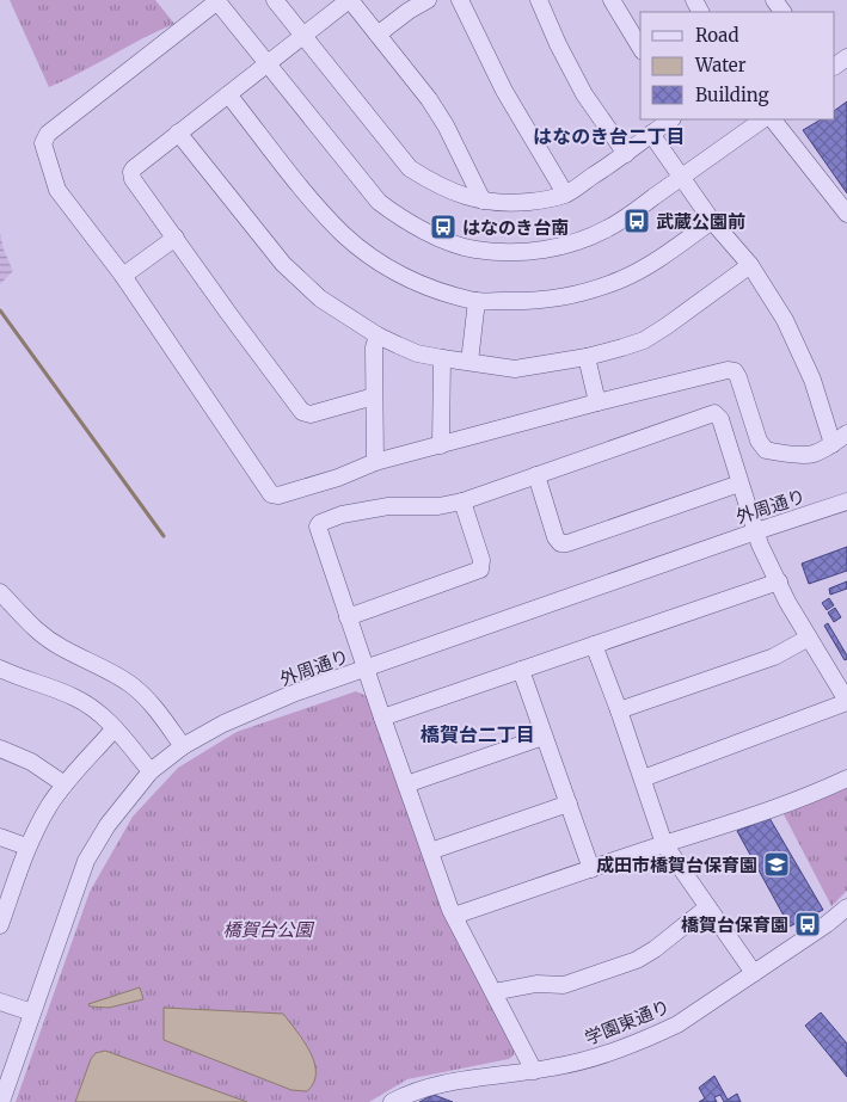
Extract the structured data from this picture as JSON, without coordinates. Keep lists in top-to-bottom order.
{
  "streets": {
    "street": ["外周通り", "学園東通り"]
  },
  "districts": ["はなのき台二丁目", "橋賀台二丁目"],
  "parks": ["橋賀台公園"],
  "places": {
    "bus stop": ["武蔵公園前", "はなのき台南", "橋賀台保育園"],
    "school or university": ["成田市橋賀台保育園"]
  },
  "legend": ["Road", "Water", "Building"]
}
